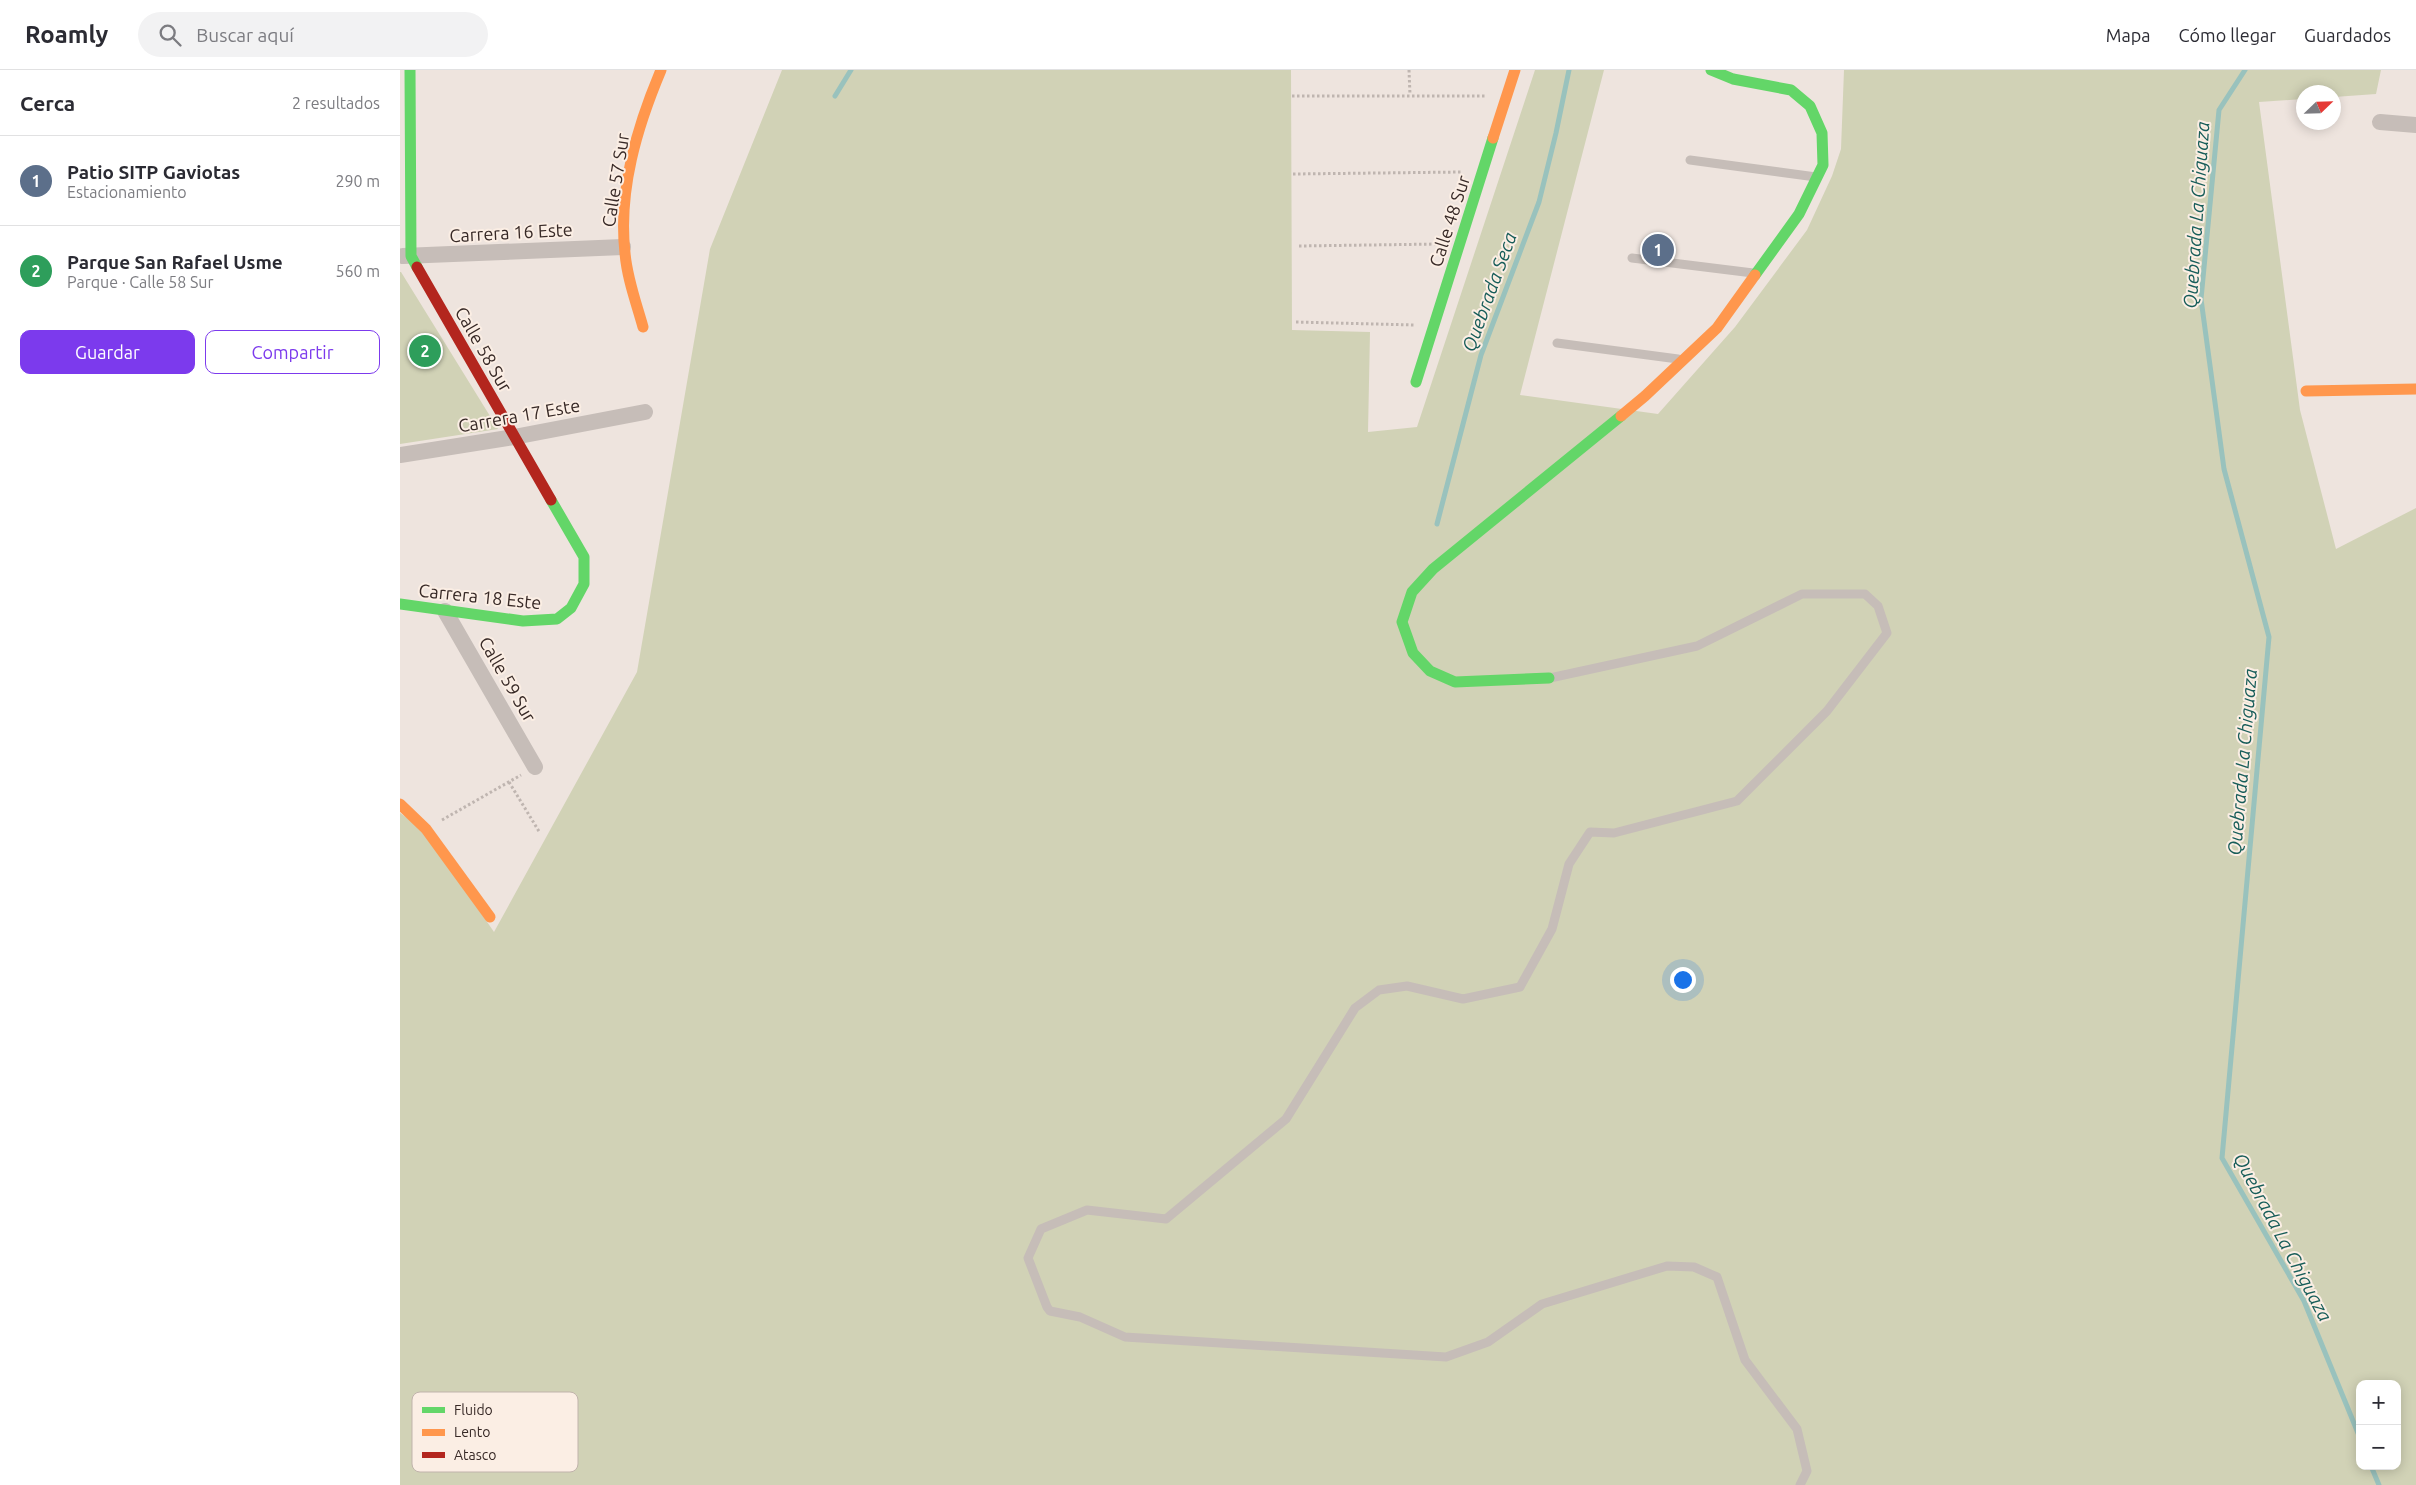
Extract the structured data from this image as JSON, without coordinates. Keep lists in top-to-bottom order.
{
  "streets": {
    "street": [
      "Calle 57 Sur",
      "Calle 48 Sur",
      "Carrera 16 Este",
      "Calle 58 Sur",
      "Carrera 17 Este",
      "Carrera 18 Este",
      "Calle 59 Sur"
    ]
  },
  "crossings": [
    ["Calle 57 Sur", "Carrera 16 Este"],
    ["Carrera 16 Este", "Calle 58 Sur"],
    ["Calle 58 Sur", "Carrera 17 Este"],
    ["Calle 58 Sur", "Carrera 18 Este"],
    ["Carrera 18 Este", "Calle 59 Sur"]
  ],
  "water": ["Quebrada La Chiguaza", "Quebrada Seca"],
  "legend": ["Fluido", "Lento", "Atasco"],
  "north": "top right",
  "page": {
    "header": "Roamly",
    "search": "Buscar aquí",
    "nav": ["Mapa", "Cómo llegar", "Guardados"],
    "heading": ["Cerca", "2 resultados"],
    "list": [
      {
        "mark": "1",
        "name": "Patio SITP Gaviotas",
        "note": "Estacionamiento",
        "value": "290 m"
      },
      {
        "mark": "2",
        "name": "Parque San Rafael Usme",
        "note": "Parque · Calle 58 Sur",
        "value": "560 m"
      }
    ],
    "pins": ["1", "2"],
    "buttons": ["Guardar", "Compartir"],
    "map_buttons": ["+", "−"]
  }
}
